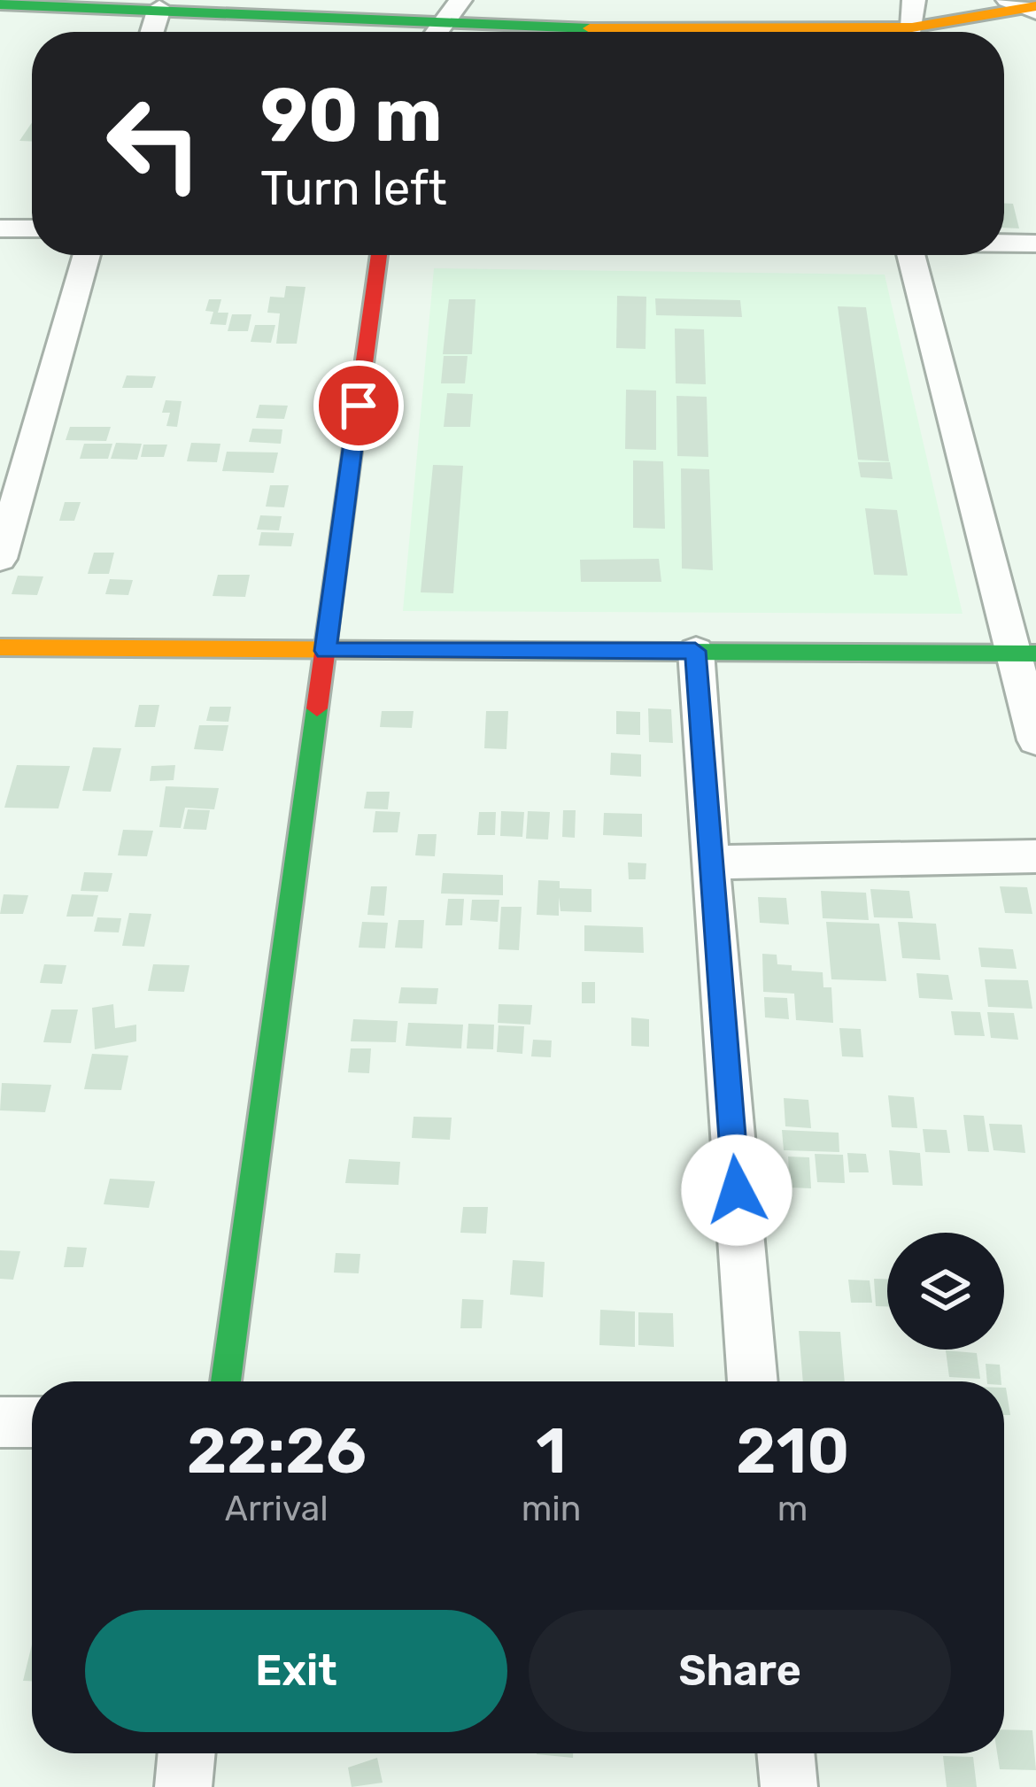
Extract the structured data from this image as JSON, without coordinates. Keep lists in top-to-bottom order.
{
  "page": {
    "turn": ["90 m", "Turn left"],
    "eta": [
      "22:26",
      "Arrival",
      "1",
      "min",
      "210",
      "m"
    ],
    "buttons": ["Exit", "Share"]
  }
}
